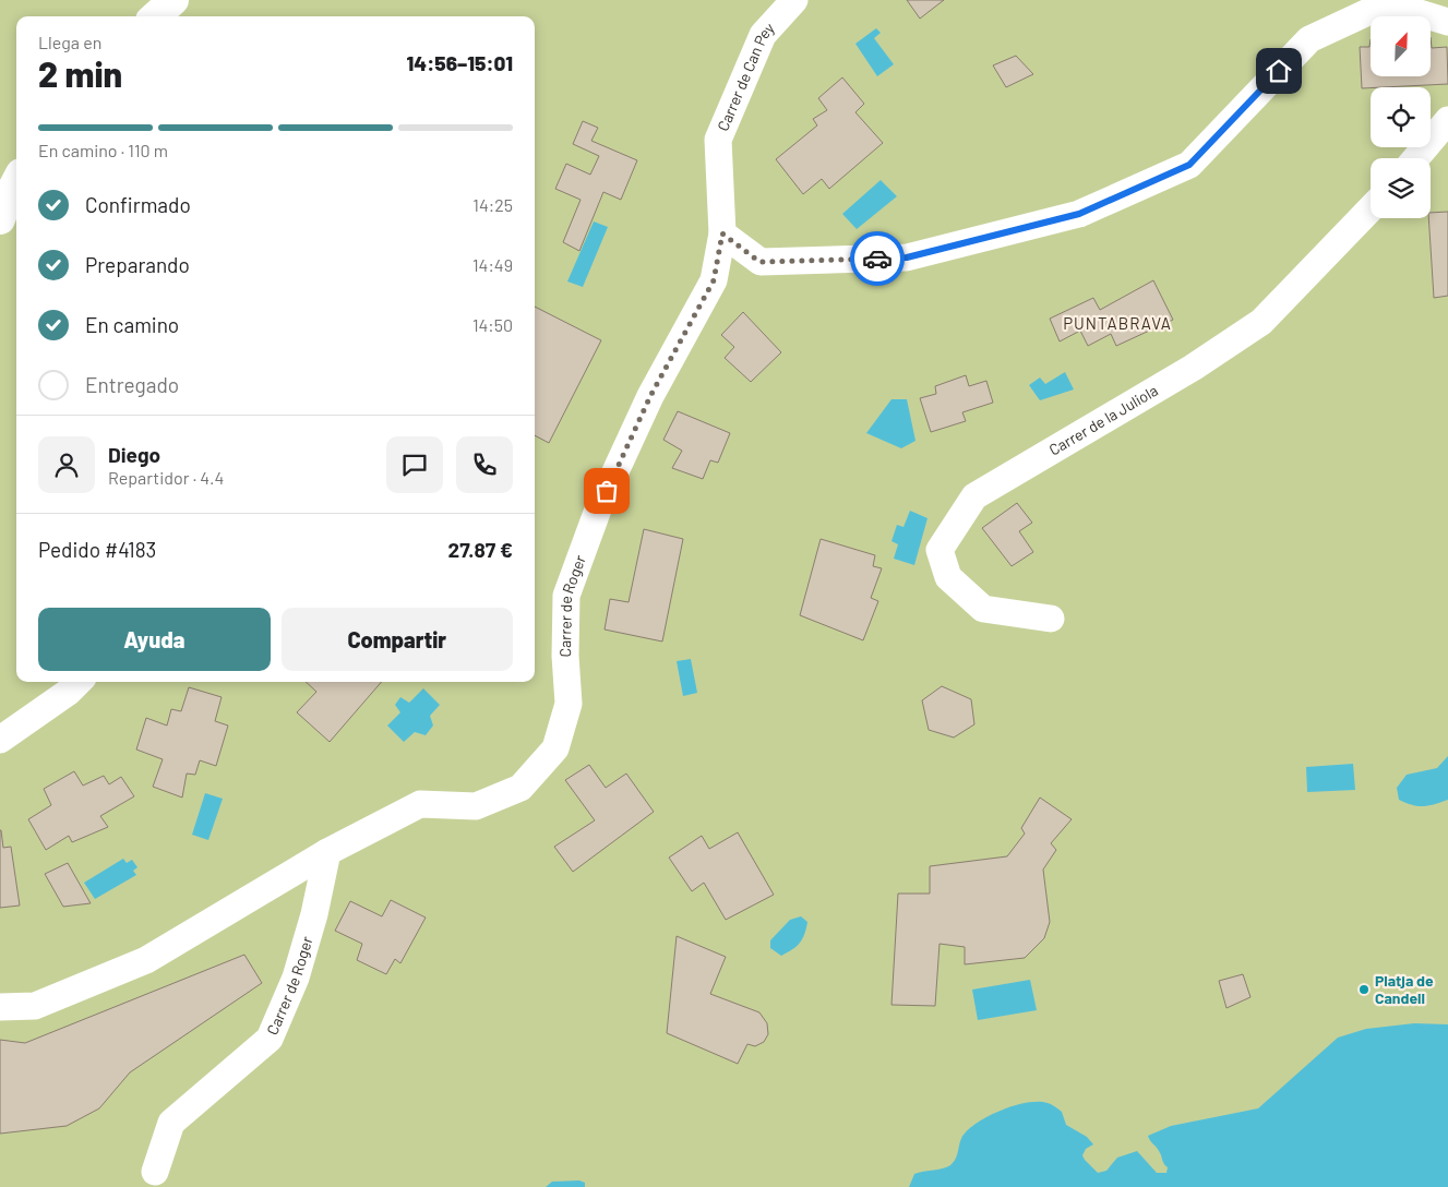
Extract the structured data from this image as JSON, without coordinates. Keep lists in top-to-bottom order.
{
  "streets": {
    "street": ["Carrer de Can Pey", "Carrer de la Juliola", "Carrer de Roger"]
  },
  "crossings": [
    ["Carrer de Can Pey", "Carrer de Roger"]
  ],
  "districts": ["PUNTABRAVA"],
  "places": ["Platja de Candell"],
  "north": "top right",
  "page": {
    "heading": ["2 min", "Llega en", "14:56–15:01"],
    "panel": [
      "Diego",
      "Repartidor · 4.4",
      "Pedido #4183",
      "27.87 €"
    ],
    "bar": "En camino · 110 m",
    "list": [
      ["Confirmado", "14:25"],
      ["Preparando", "14:49"],
      ["En camino", "14:50"],
      "Entregado"
    ],
    "buttons": ["Ayuda", "Compartir"]
  }
}
